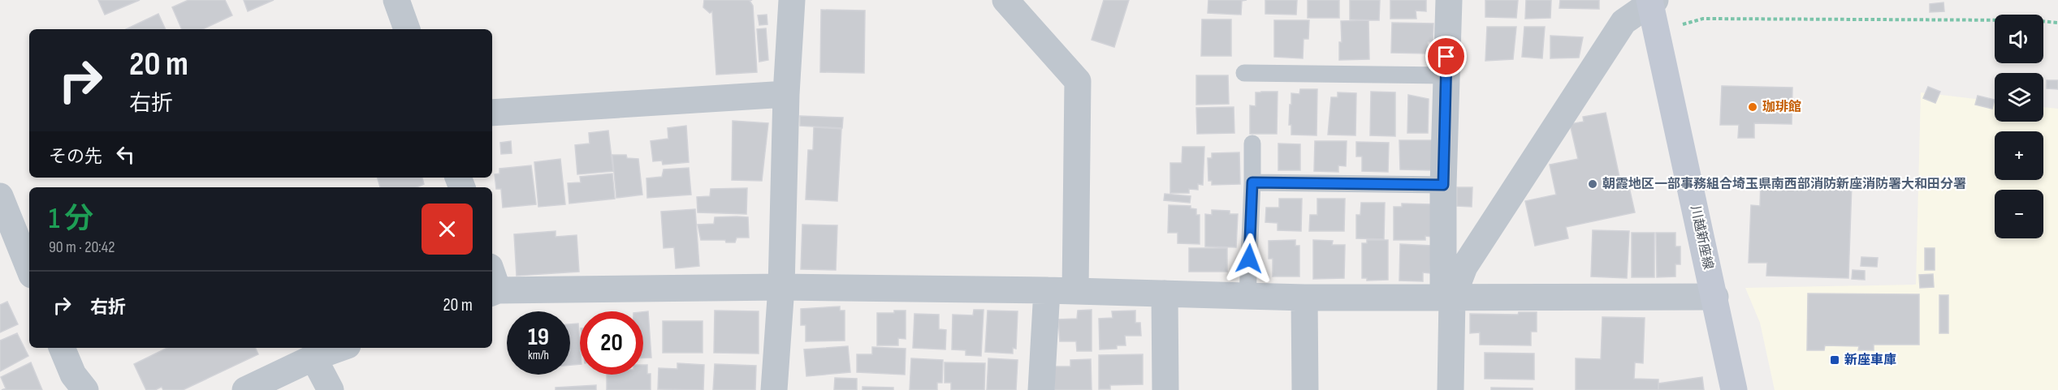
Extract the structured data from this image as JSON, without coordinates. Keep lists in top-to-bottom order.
{
  "streets": {
    "main road": ["川越新座線"]
  },
  "places": {
    "other": ["珈琲館", "朝霞地区一部事務組合埼玉県南西部消防新座消防署大和田分署"],
    "transit": ["新座車庫"]
  },
  "page": {
    "map_buttons": ["+", "−"],
    "turn": ["20 m", "右折"],
    "then": "その先",
    "heading": ["1 分", "90 m · 20:42"],
    "list": [
      {
        "name": "右折",
        "value": "20 m"
      }
    ],
    "speed": "19 km/h",
    "limit": "20"
  }
}
